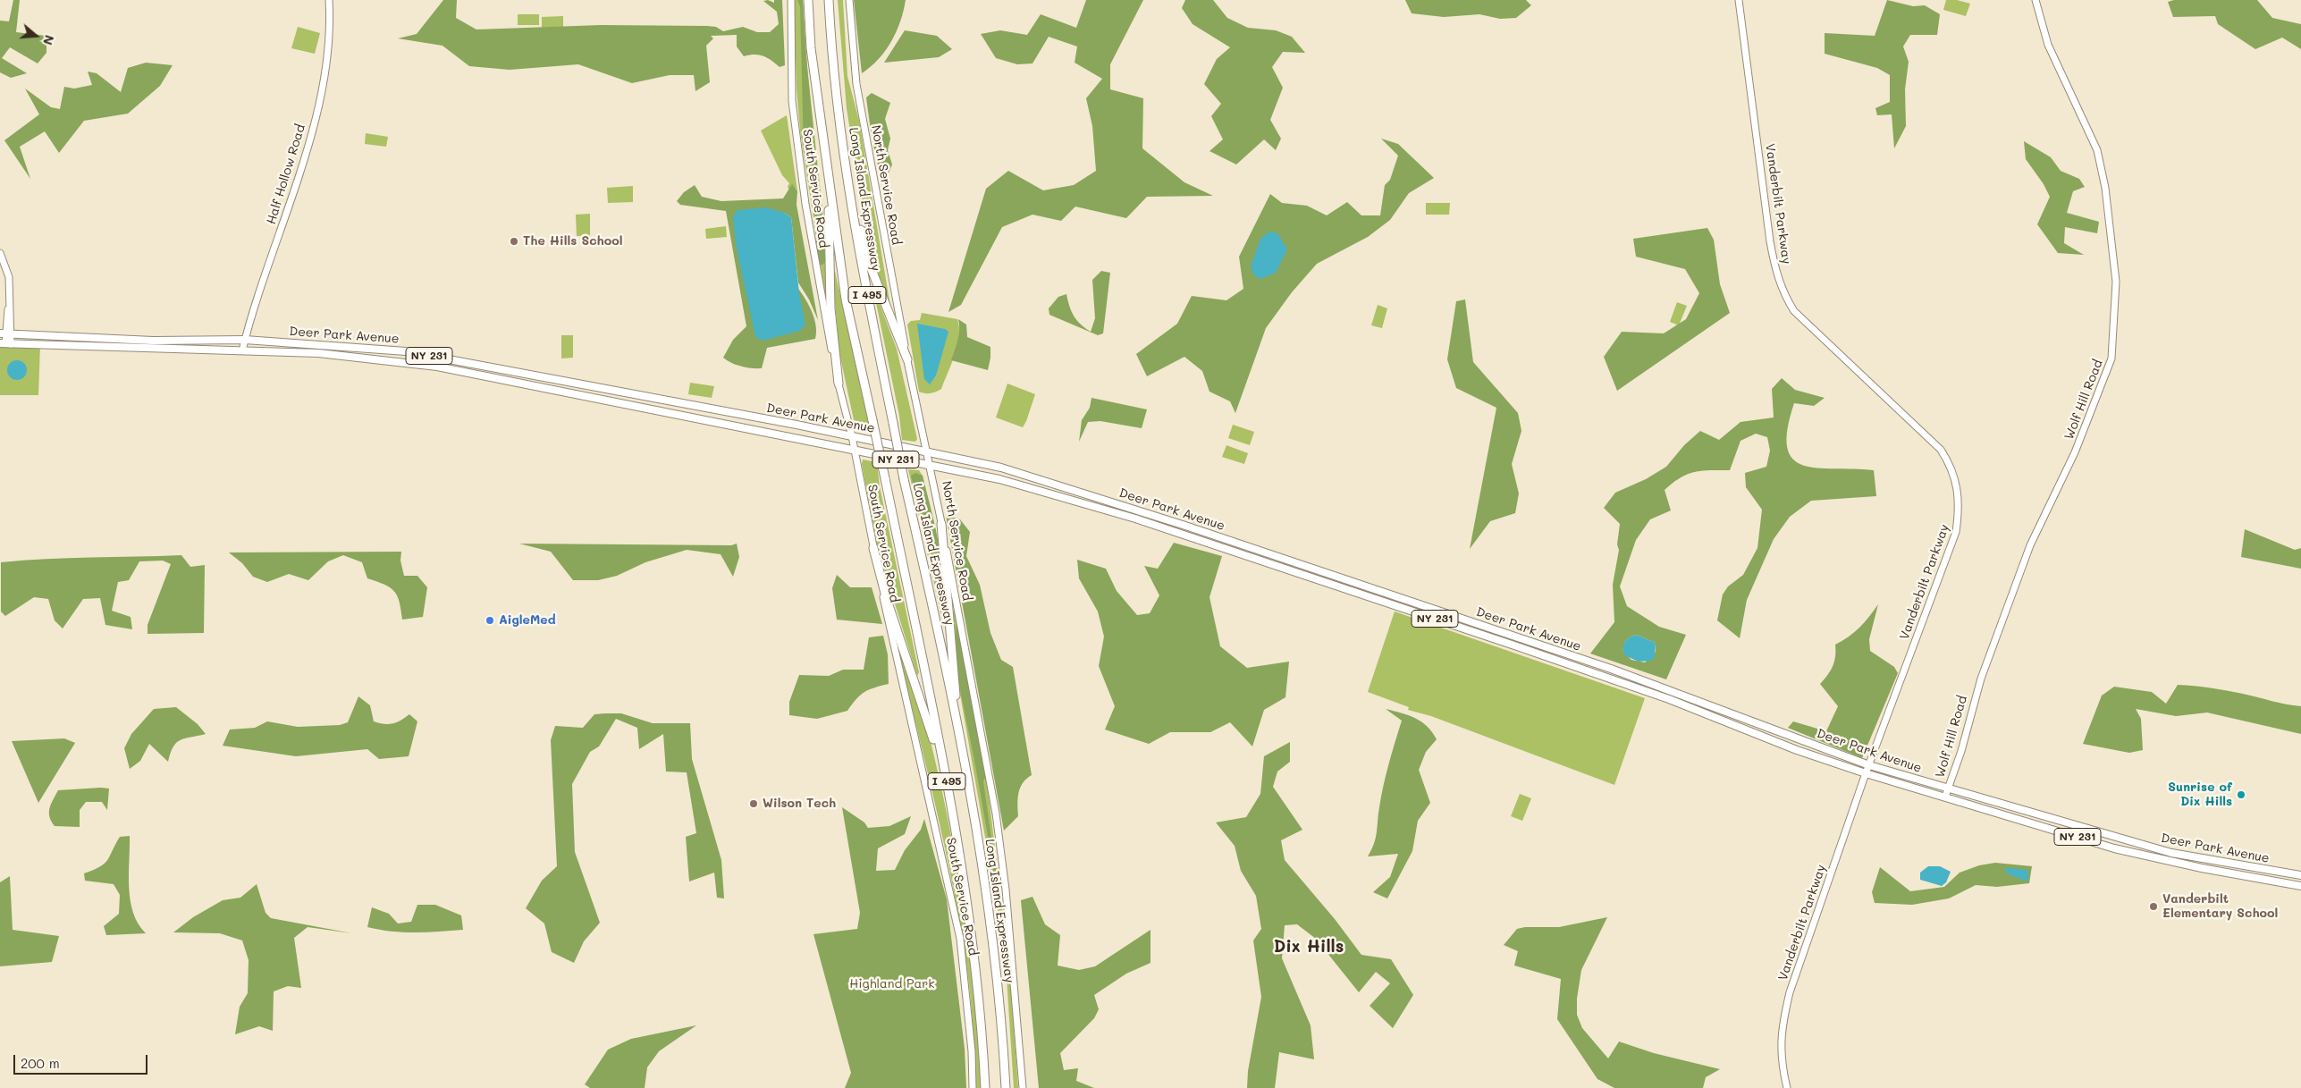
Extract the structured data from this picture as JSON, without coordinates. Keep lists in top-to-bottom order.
{
  "streets": {
    "highway": ["Long Island Expressway", "I 495"],
    "main road": [
      "Half Hollow Road",
      "North Service Road",
      "South Service Road",
      "Vanderbilt Parkway",
      "Deer Park Avenue",
      "NY 231",
      "Wolf Hill Road"
    ]
  },
  "crossings": [
    ["Half Hollow Road", "Deer Park Avenue"],
    ["North Service Road", "Deer Park Avenue"],
    ["South Service Road", "Deer Park Avenue"],
    ["Vanderbilt Parkway", "Deer Park Avenue"],
    ["Deer Park Avenue", "Wolf Hill Road"]
  ],
  "districts": ["Dix Hills"],
  "parks": ["Highland Park"],
  "places": [
    "The Hills School",
    "AigleMed",
    "Sunrise of Dix Hills",
    "Wilson Tech",
    "Vanderbilt Elementary School"
  ],
  "scale_bar": "200 m",
  "north": "right"
}
